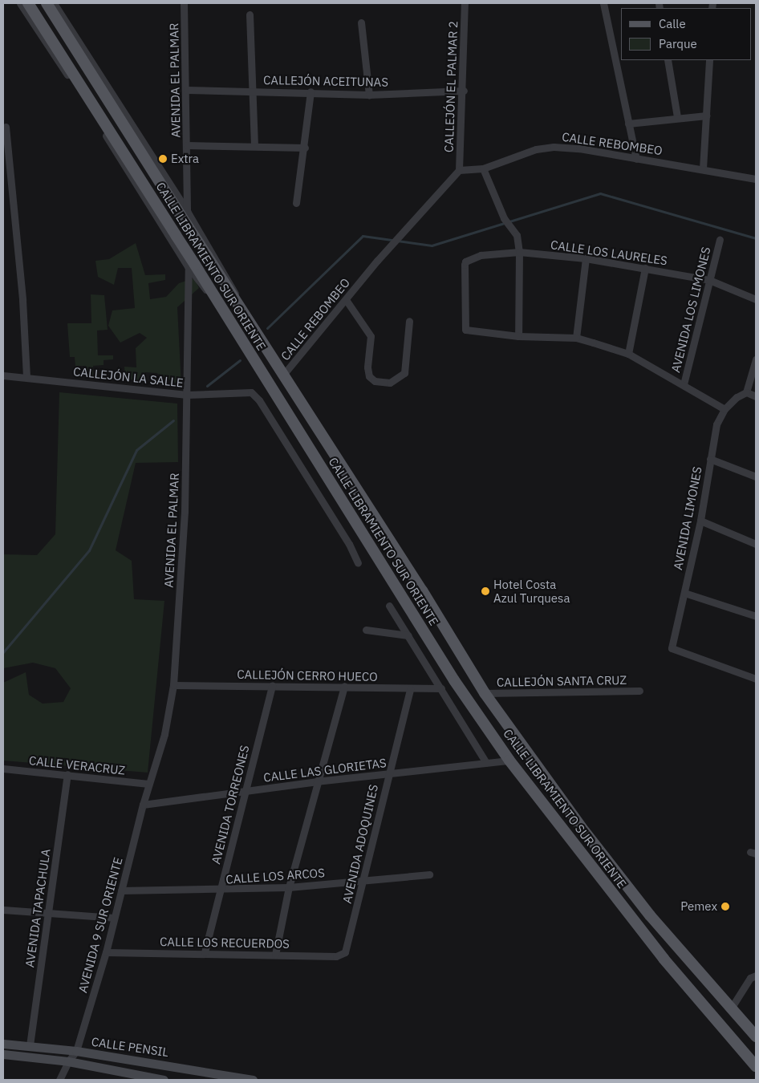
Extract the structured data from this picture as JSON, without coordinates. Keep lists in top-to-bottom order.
{
  "streets": {
    "main road": ["CALLE LIBRAMIENTO SUR ORIENTE", "CALLE PENSIL"],
    "street": [
      "AVENIDA EL PALMAR",
      "CALLEJÓN ACEITUNAS",
      "CALLEJÓN EL PALMAR 2",
      "CALLE REBOMBEO",
      "CALLE LOS LAURELES",
      "AVENIDA LOS LIMONES",
      "CALLEJÓN LA SALLE",
      "AVENIDA LIMONES",
      "CALLEJÓN CERRO HUECO",
      "CALLEJÓN SANTA CRUZ",
      "CALLE VERACRUZ",
      "CALLE LAS GLORIETAS",
      "AVENIDA TORREONES",
      "AVENIDA ADOQUINES",
      "CALLE LOS ARCOS",
      "AVENIDA TAPACHULA",
      "AVENIDA 9 SUR ORIENTE",
      "CALLE LOS RECUERDOS"
    ]
  },
  "crossings": [
    ["AVENIDA EL PALMAR", "CALLEJÓN ACEITUNAS"],
    ["AVENIDA EL PALMAR", "CALLE LIBRAMIENTO SUR ORIENTE"],
    ["AVENIDA EL PALMAR", "CALLEJÓN LA SALLE"],
    ["AVENIDA EL PALMAR", "CALLEJÓN CERRO HUECO"],
    ["AVENIDA EL PALMAR", "CALLE VERACRUZ"],
    ["AVENIDA EL PALMAR", "CALLE LAS GLORIETAS"],
    ["AVENIDA EL PALMAR", "AVENIDA 9 SUR ORIENTE"],
    ["CALLEJÓN ACEITUNAS", "CALLEJÓN EL PALMAR 2"],
    ["CALLEJÓN EL PALMAR 2", "CALLE REBOMBEO"],
    ["CALLE REBOMBEO", "CALLE LIBRAMIENTO SUR ORIENTE"],
    ["CALLE LOS LAURELES", "AVENIDA LOS LIMONES"],
    ["CALLE LIBRAMIENTO SUR ORIENTE", "CALLEJÓN SANTA CRUZ"],
    ["CALLE LIBRAMIENTO SUR ORIENTE", "CALLE LAS GLORIETAS"],
    ["CALLEJÓN CERRO HUECO", "AVENIDA TORREONES"],
    ["CALLEJÓN CERRO HUECO", "AVENIDA ADOQUINES"],
    ["CALLE VERACRUZ", "AVENIDA TAPACHULA"],
    ["CALLE LAS GLORIETAS", "AVENIDA TORREONES"],
    ["CALLE LAS GLORIETAS", "AVENIDA ADOQUINES"],
    ["CALLE LAS GLORIETAS", "AVENIDA 9 SUR ORIENTE"],
    ["AVENIDA TORREONES", "CALLE LOS ARCOS"],
    ["AVENIDA TORREONES", "CALLE LOS RECUERDOS"],
    ["AVENIDA ADOQUINES", "CALLE LOS ARCOS"],
    ["AVENIDA ADOQUINES", "CALLE LOS RECUERDOS"],
    ["CALLE LOS ARCOS", "AVENIDA 9 SUR ORIENTE"],
    ["AVENIDA TAPACHULA", "CALLE PENSIL"],
    ["AVENIDA 9 SUR ORIENTE", "CALLE LOS RECUERDOS"],
    ["AVENIDA 9 SUR ORIENTE", "CALLE PENSIL"]
  ],
  "places": ["Extra", "Hotel Costa Azul Turquesa", "Pemex"],
  "legend": ["Calle", "Parque"]
}
